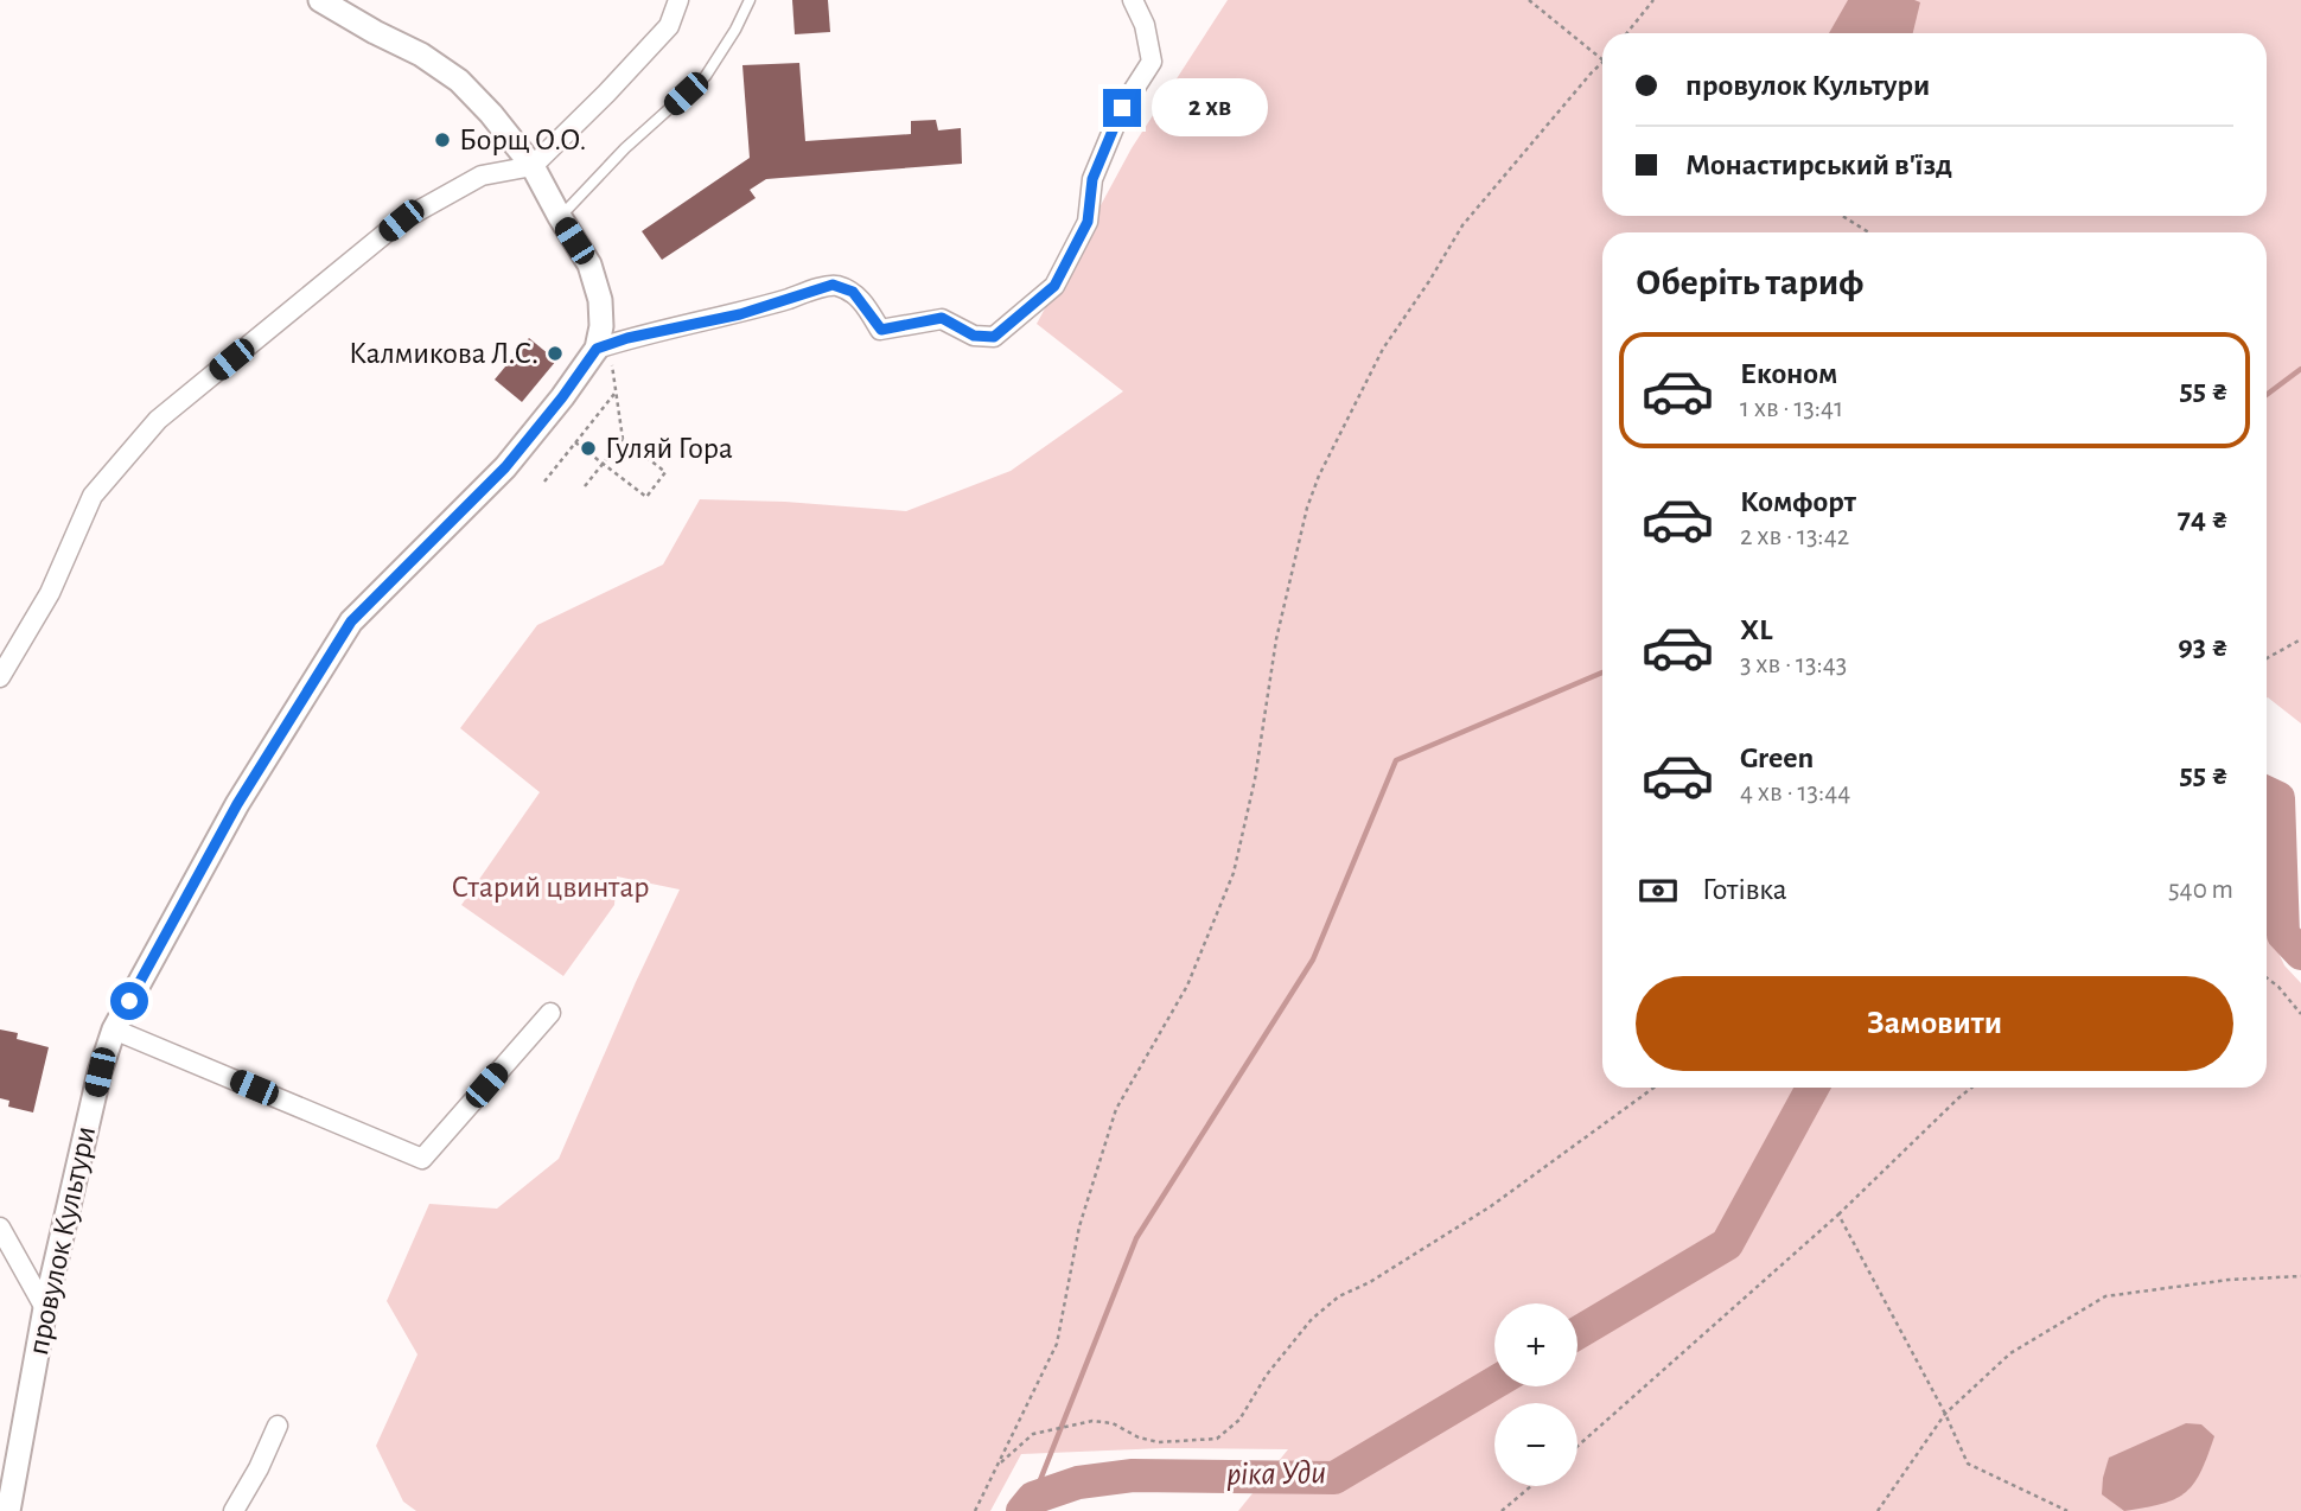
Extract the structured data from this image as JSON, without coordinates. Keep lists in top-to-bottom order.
{
  "streets": {
    "street": ["провулок Культури"]
  },
  "water": ["ріка Уди"],
  "parks": ["Старий цвинтар"],
  "places": ["Борщ О.О.", "Калмикова Л.С.", "Гуляй Гора"],
  "page": {
    "banner": ["провулок Культури", "Монастирський в'їзд"],
    "bubble": "2 хв",
    "heading": "Оберіть тариф",
    "list": [
      {
        "name": "Економ",
        "note": "1 хв · 13:41",
        "value": "55 ₴"
      },
      {
        "name": "Комфорт",
        "note": "2 хв · 13:42",
        "value": "74 ₴"
      },
      {
        "name": "XL",
        "note": "3 хв · 13:43",
        "value": "93 ₴"
      },
      {
        "name": "Green",
        "note": "4 хв · 13:44",
        "value": "55 ₴"
      }
    ],
    "pay": ["Готівка", "540 m"],
    "buttons": "Замовити",
    "map_buttons": ["+", "−"]
  }
}
